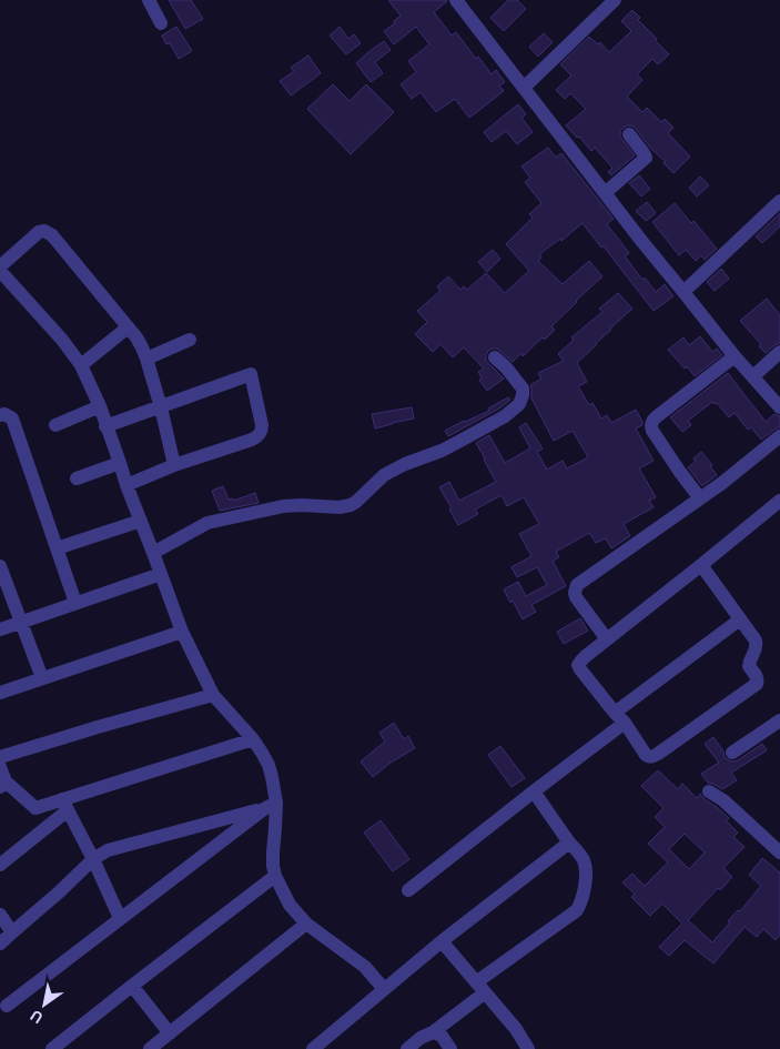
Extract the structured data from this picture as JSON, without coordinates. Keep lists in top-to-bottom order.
{
  "north": "bottom left"
}
